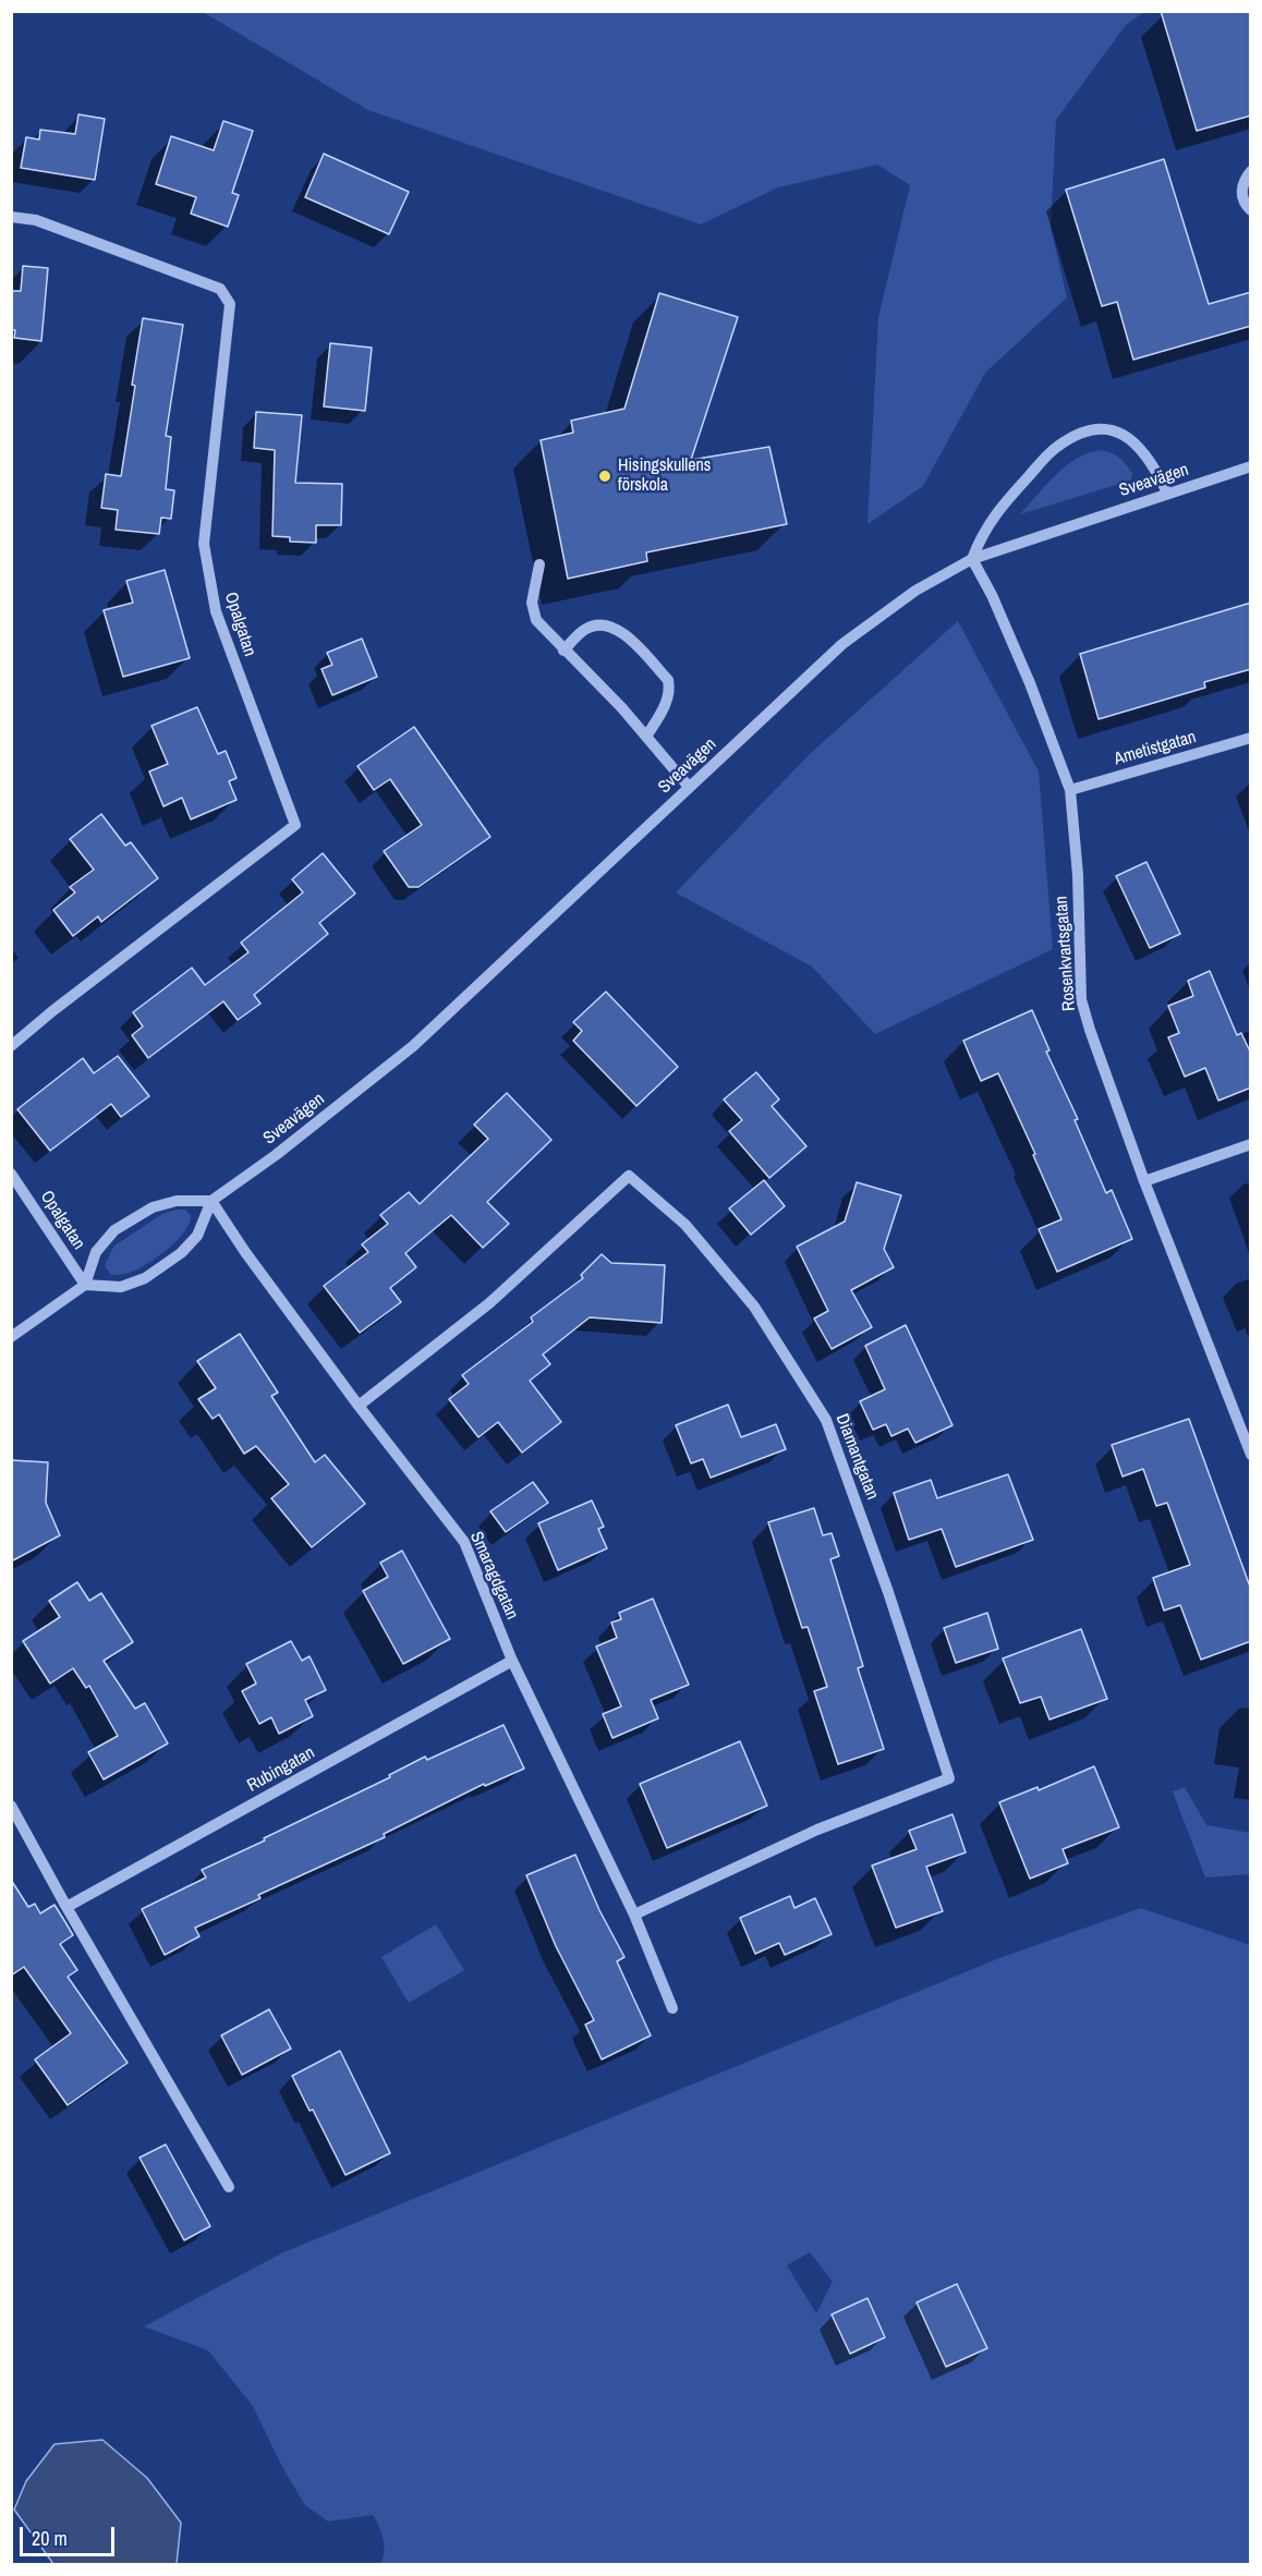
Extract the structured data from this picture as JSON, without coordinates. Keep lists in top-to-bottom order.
{
  "streets": {
    "street": [
      "Sveavägen",
      "Opalgatan",
      "Ametistgatan",
      "Rosenkvartsgatan",
      "Diamantgatan",
      "Smaragdgatan",
      "Rubingatan"
    ]
  },
  "crossings": [
    ["Sveavägen", "Rosenkvartsgatan"],
    ["Sveavägen", "Smaragdgatan"],
    ["Ametistgatan", "Rosenkvartsgatan"],
    ["Diamantgatan", "Smaragdgatan"],
    ["Smaragdgatan", "Rubingatan"]
  ],
  "places": ["Hisingskullens förskola"],
  "scale_bar": "20 m"
}
